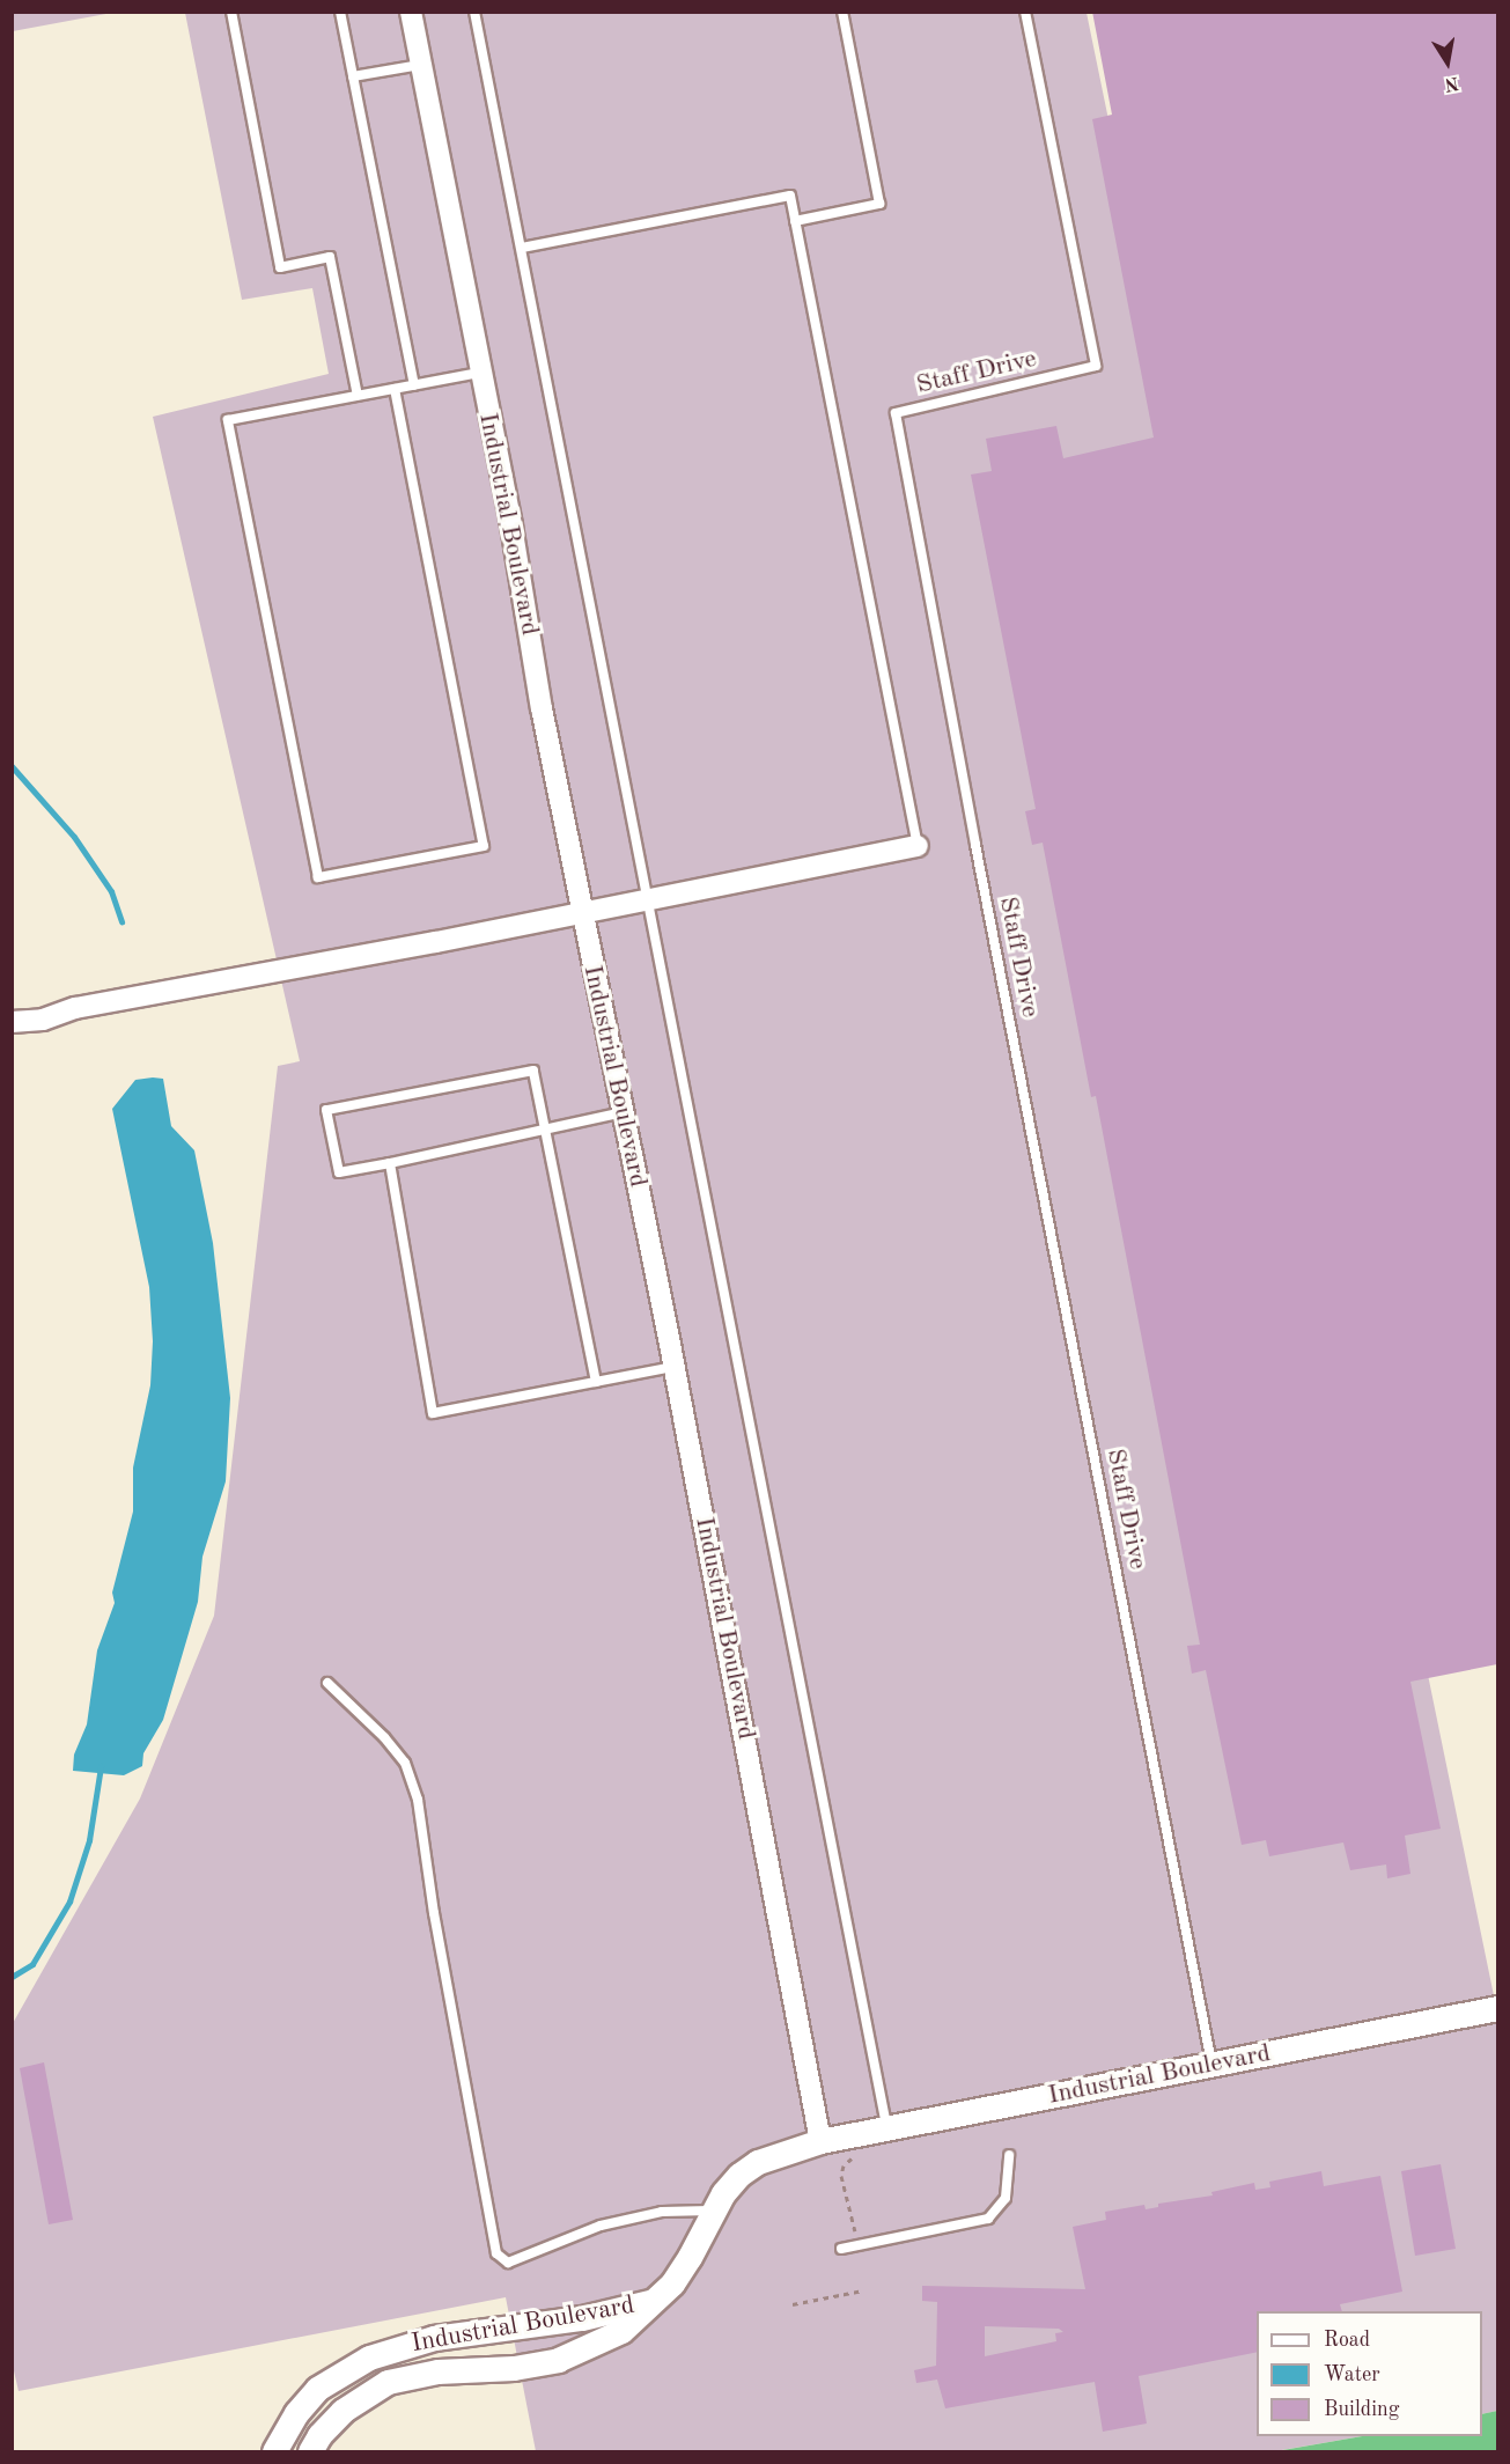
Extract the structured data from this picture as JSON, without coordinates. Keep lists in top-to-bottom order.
{
  "streets": {
    "main road": ["Industrial Boulevard"],
    "lane": ["Staff Drive"]
  },
  "crossings": [
    ["Staff Drive", "Industrial Boulevard"]
  ],
  "legend": ["Road", "Water", "Building"],
  "north": "bottom"
}
